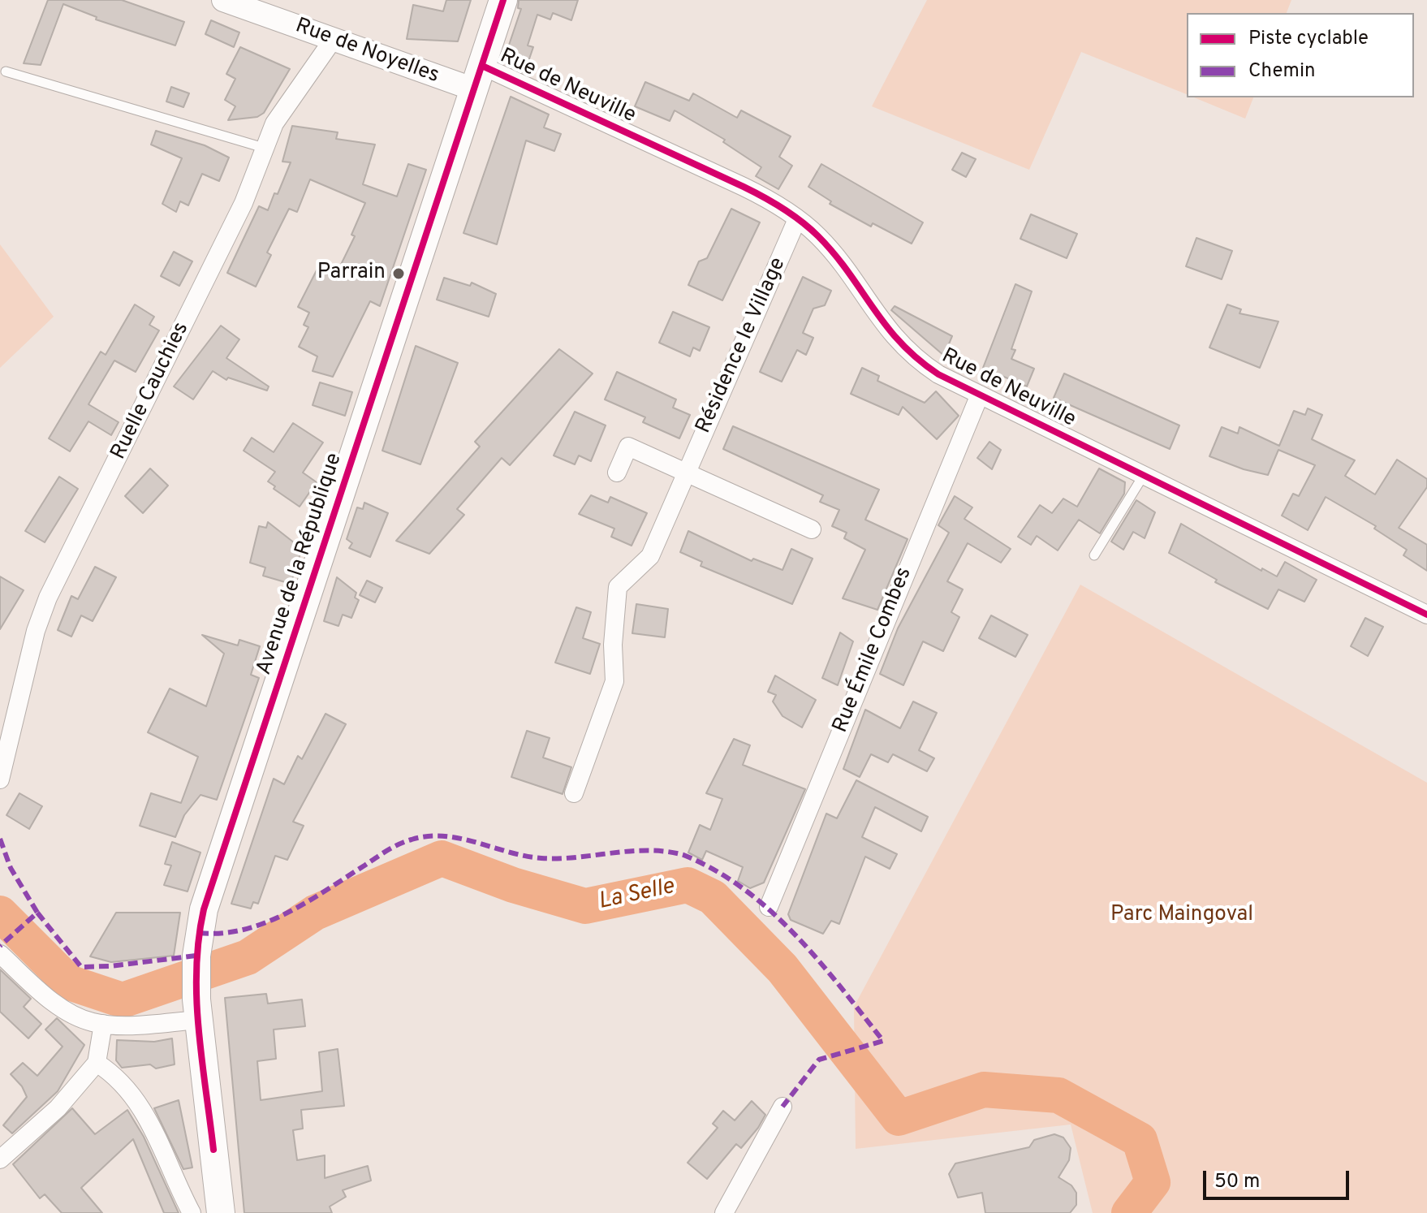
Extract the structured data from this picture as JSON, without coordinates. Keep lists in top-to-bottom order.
{
  "streets": {
    "main road": ["Avenue de la République"],
    "street": [
      "Rue de Noyelles",
      "Rue de Neuville",
      "Résidence le Village",
      "Ruelle Cauchies",
      "Rue Émile Combes"
    ]
  },
  "crossings": [
    ["Rue de Noyelles", "Rue de Neuville"],
    ["Rue de Noyelles", "Ruelle Cauchies"],
    ["Rue de Noyelles", "Avenue de la République"],
    ["Rue de Neuville", "Résidence le Village"],
    ["Rue de Neuville", "Avenue de la République"],
    ["Rue de Neuville", "Rue Émile Combes"]
  ],
  "water": ["La Selle"],
  "parks": ["Parc Maingoval"],
  "places": ["Parrain"],
  "legend": ["Piste cyclable", "Chemin"],
  "scale_bar": "50 m"
}
